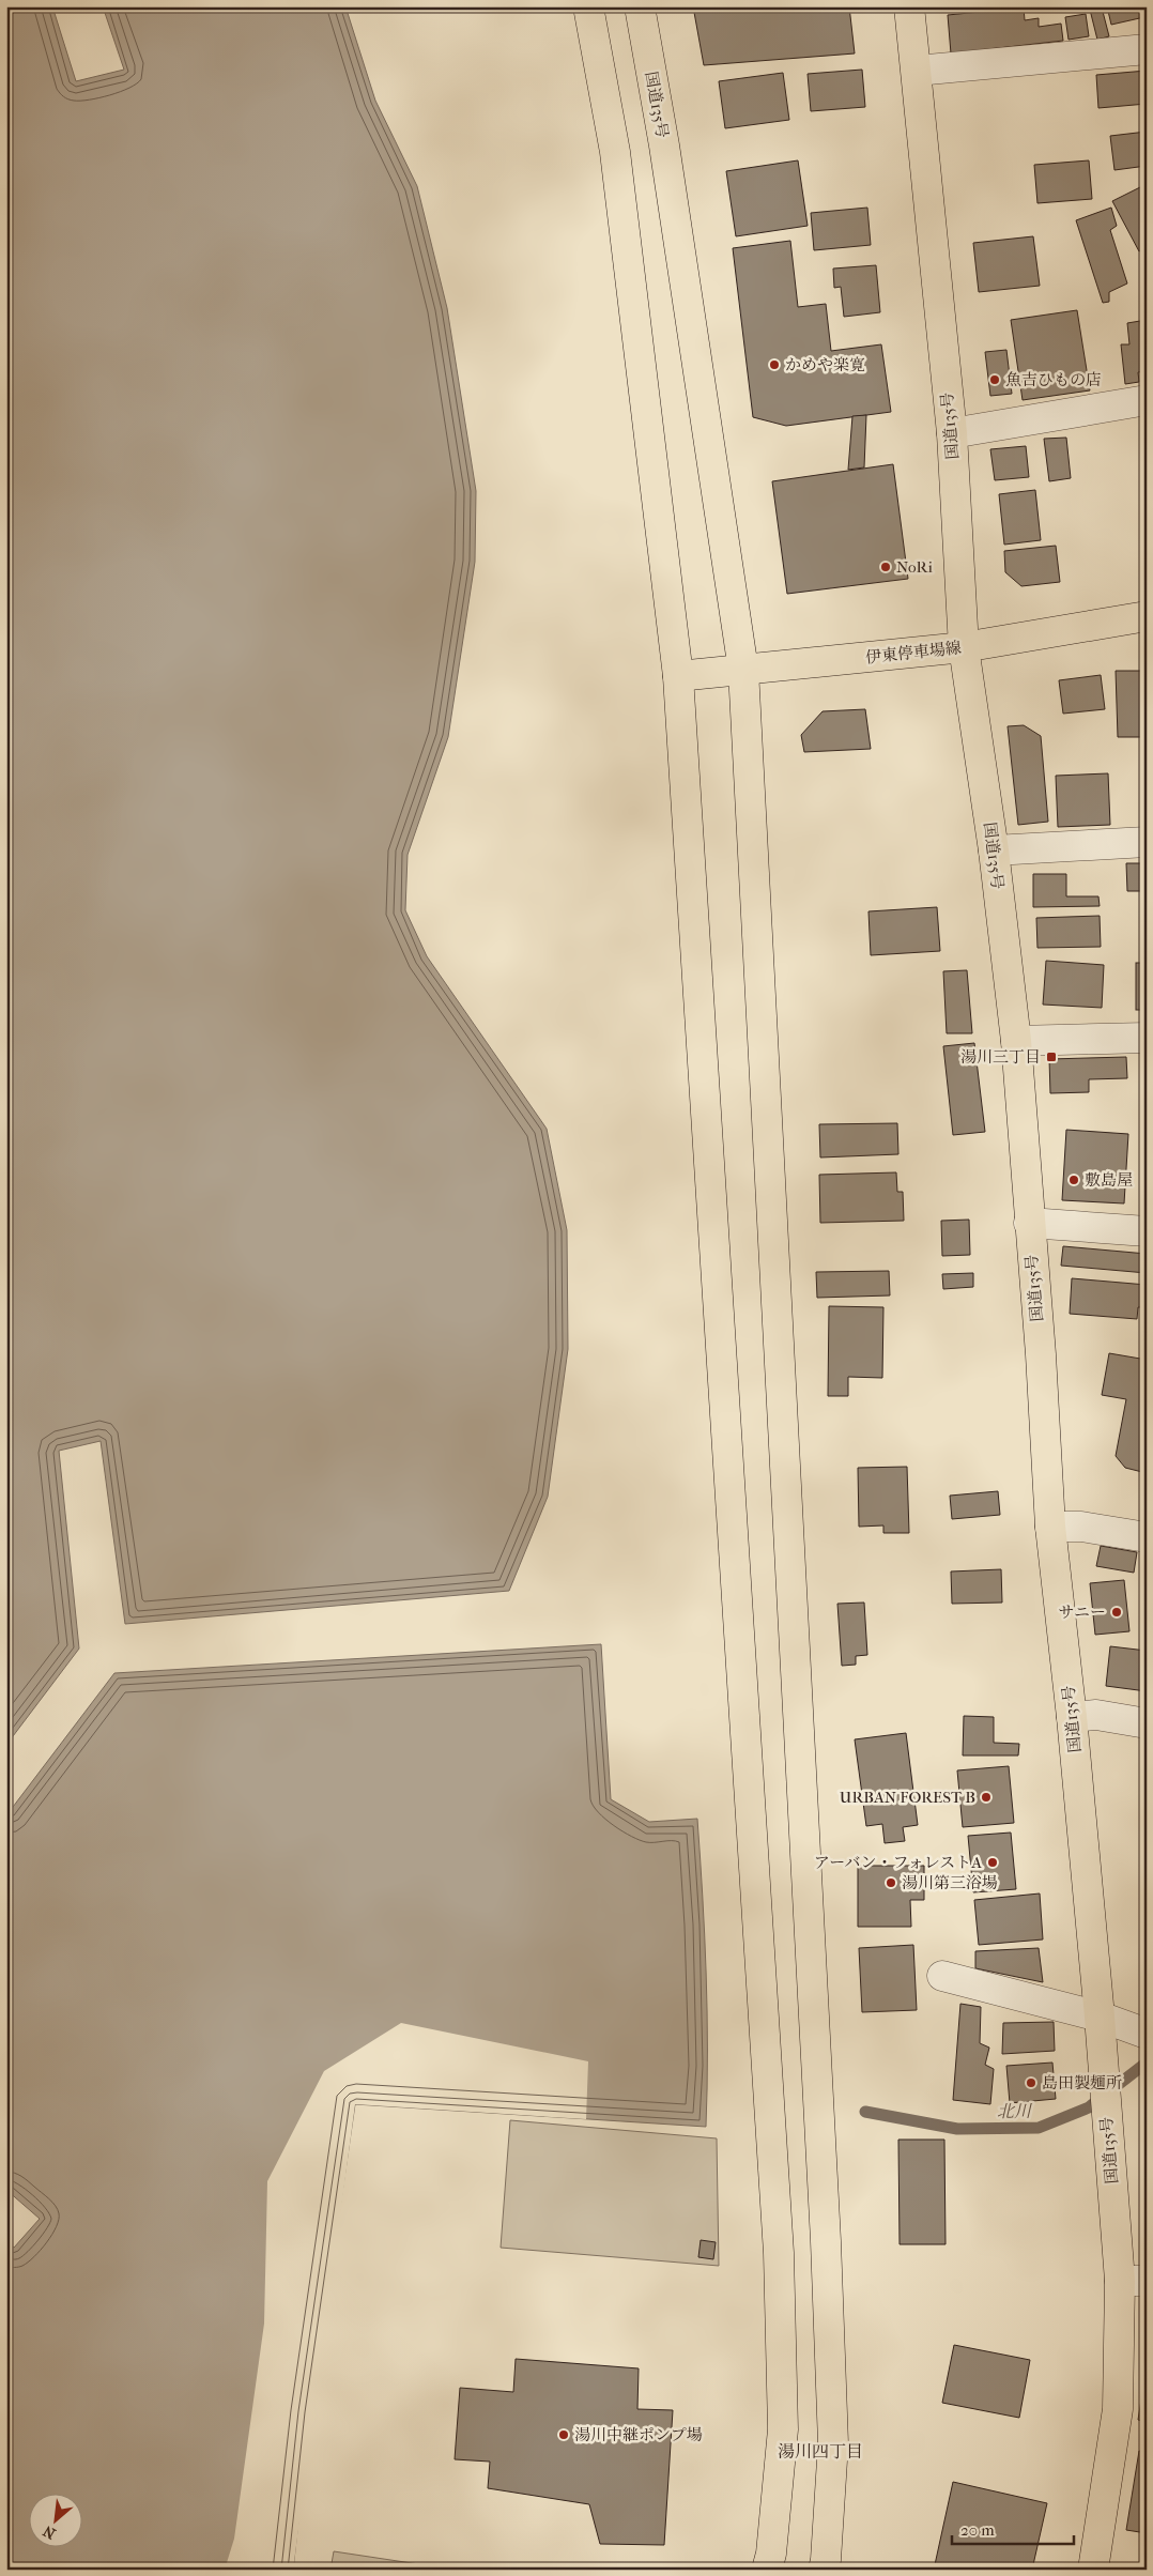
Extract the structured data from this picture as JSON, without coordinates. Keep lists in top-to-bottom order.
{
  "streets": {
    "main road": ["国道135号", "伊東停車場線"]
  },
  "crossings": [
    ["国道135号", "伊東停車場線"]
  ],
  "districts": ["湯川四丁目"],
  "water": ["北川"],
  "places": {
    "other": [
      "かめや楽寛",
      "魚吉ひもの店",
      "NoRi",
      "敷島屋",
      "サニー",
      "URBAN FOREST B",
      "アーバン・フォレストA",
      "湯川第三浴場",
      "島田製麺所",
      "湯川中継ポンプ場"
    ],
    "transit": ["湯川三丁目"]
  },
  "scale_bar": "20 m",
  "north": "bottom left"
}
